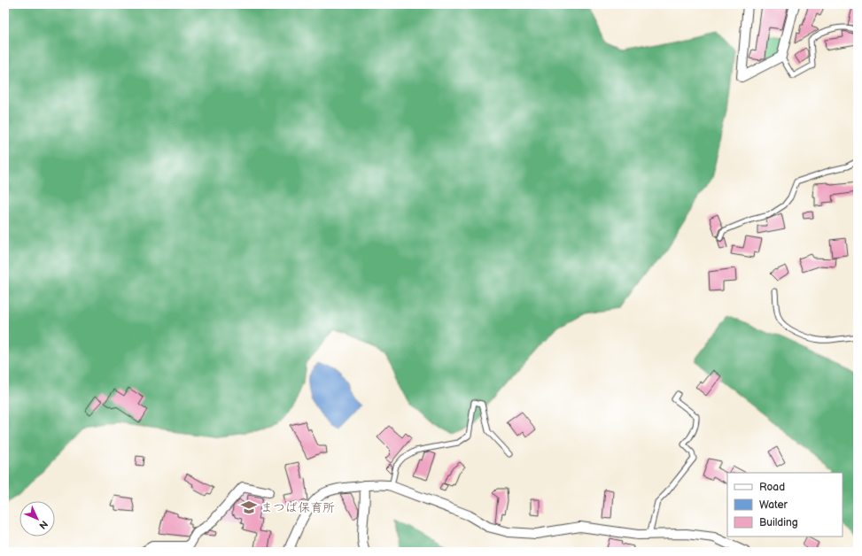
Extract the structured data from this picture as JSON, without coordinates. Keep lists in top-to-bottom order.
{
  "places": {
    "school or university": ["まつば保育所"]
  },
  "legend": ["Road", "Water", "Building"],
  "north": "bottom right"
}
